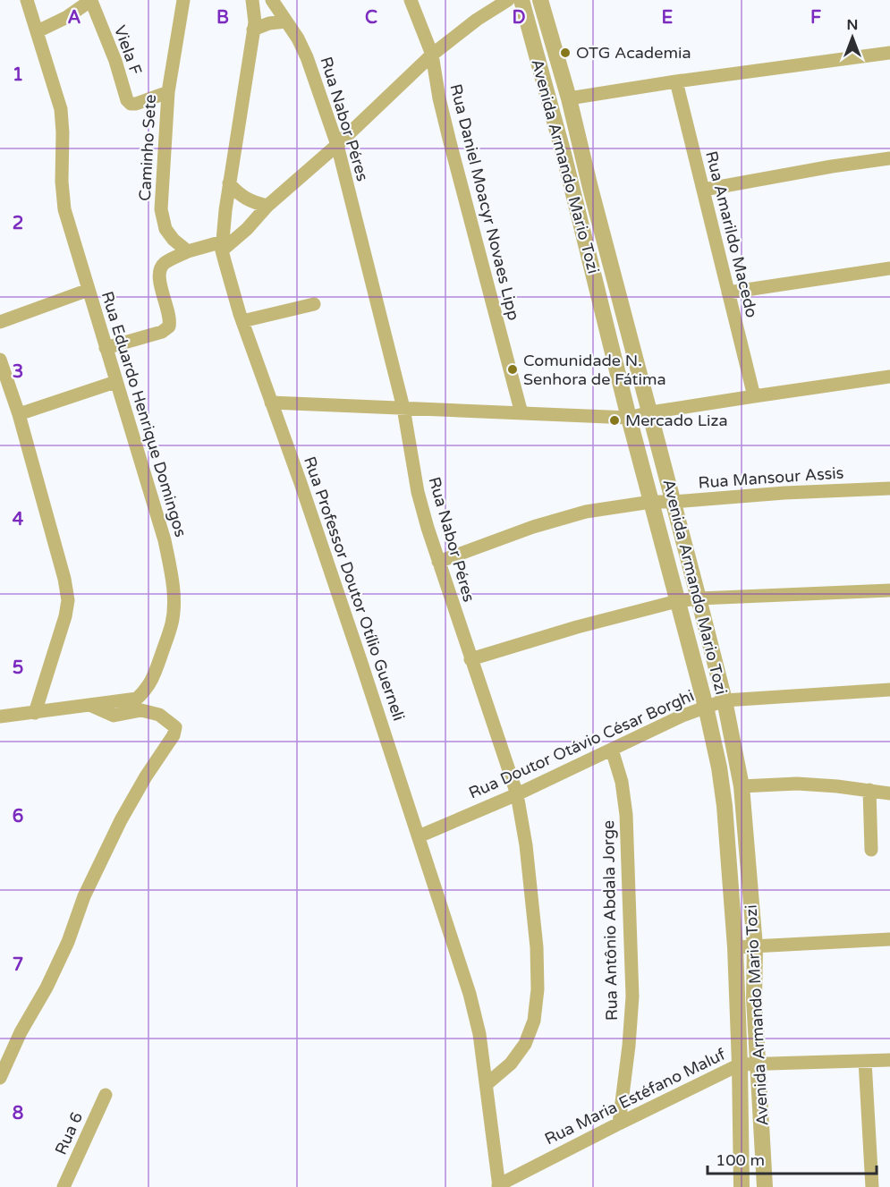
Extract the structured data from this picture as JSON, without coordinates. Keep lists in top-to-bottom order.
{
  "streets": {
    "street": [
      "Viela F",
      "Rua Nabor Péres",
      "Caminho Sete",
      "Avenida Armando Mario Tozi",
      "Rua Daniel Moacyr Novaes Lipp",
      "Rua Amarildo Macedo",
      "Rua Eduardo Henrique Domingos",
      "Rua Mansour Assis",
      "Rua Professor Doutor Otílio Guerneli",
      "Rua Doutor Otávio César Borghi",
      "Rua Antônio Abdala Jorge",
      "Rua Maria Estéfano Maluf",
      "Rua 6"
    ]
  },
  "crossings": [
    ["Viela F", "Caminho Sete"],
    ["Rua Nabor Péres", "Rua Mansour Assis"],
    ["Rua Nabor Péres", "Rua Professor Doutor Otílio Guerneli"],
    ["Rua Nabor Péres", "Rua Doutor Otávio César Borghi"],
    ["Avenida Armando Mario Tozi", "Rua Mansour Assis"],
    ["Avenida Armando Mario Tozi", "Rua Doutor Otávio César Borghi"],
    ["Avenida Armando Mario Tozi", "Rua Maria Estéfano Maluf"],
    ["Rua Professor Doutor Otílio Guerneli", "Rua Doutor Otávio César Borghi"],
    ["Rua Professor Doutor Otílio Guerneli", "Rua Maria Estéfano Maluf"],
    ["Rua Doutor Otávio César Borghi", "Rua Antônio Abdala Jorge"],
    ["Rua Antônio Abdala Jorge", "Rua Maria Estéfano Maluf"]
  ],
  "places": ["OTG Academia", "Comunidade N. Senhora de Fátima", "Mercado Liza"],
  "scale_bar": "100 m",
  "north": "top",
  "grid": {
    "columns": [
      "A",
      "B",
      "C",
      "D",
      "E",
      "F"
    ],
    "rows": [
      "1",
      "2",
      "3",
      "4",
      "5",
      "6",
      "7",
      "8"
    ]
  }
}
